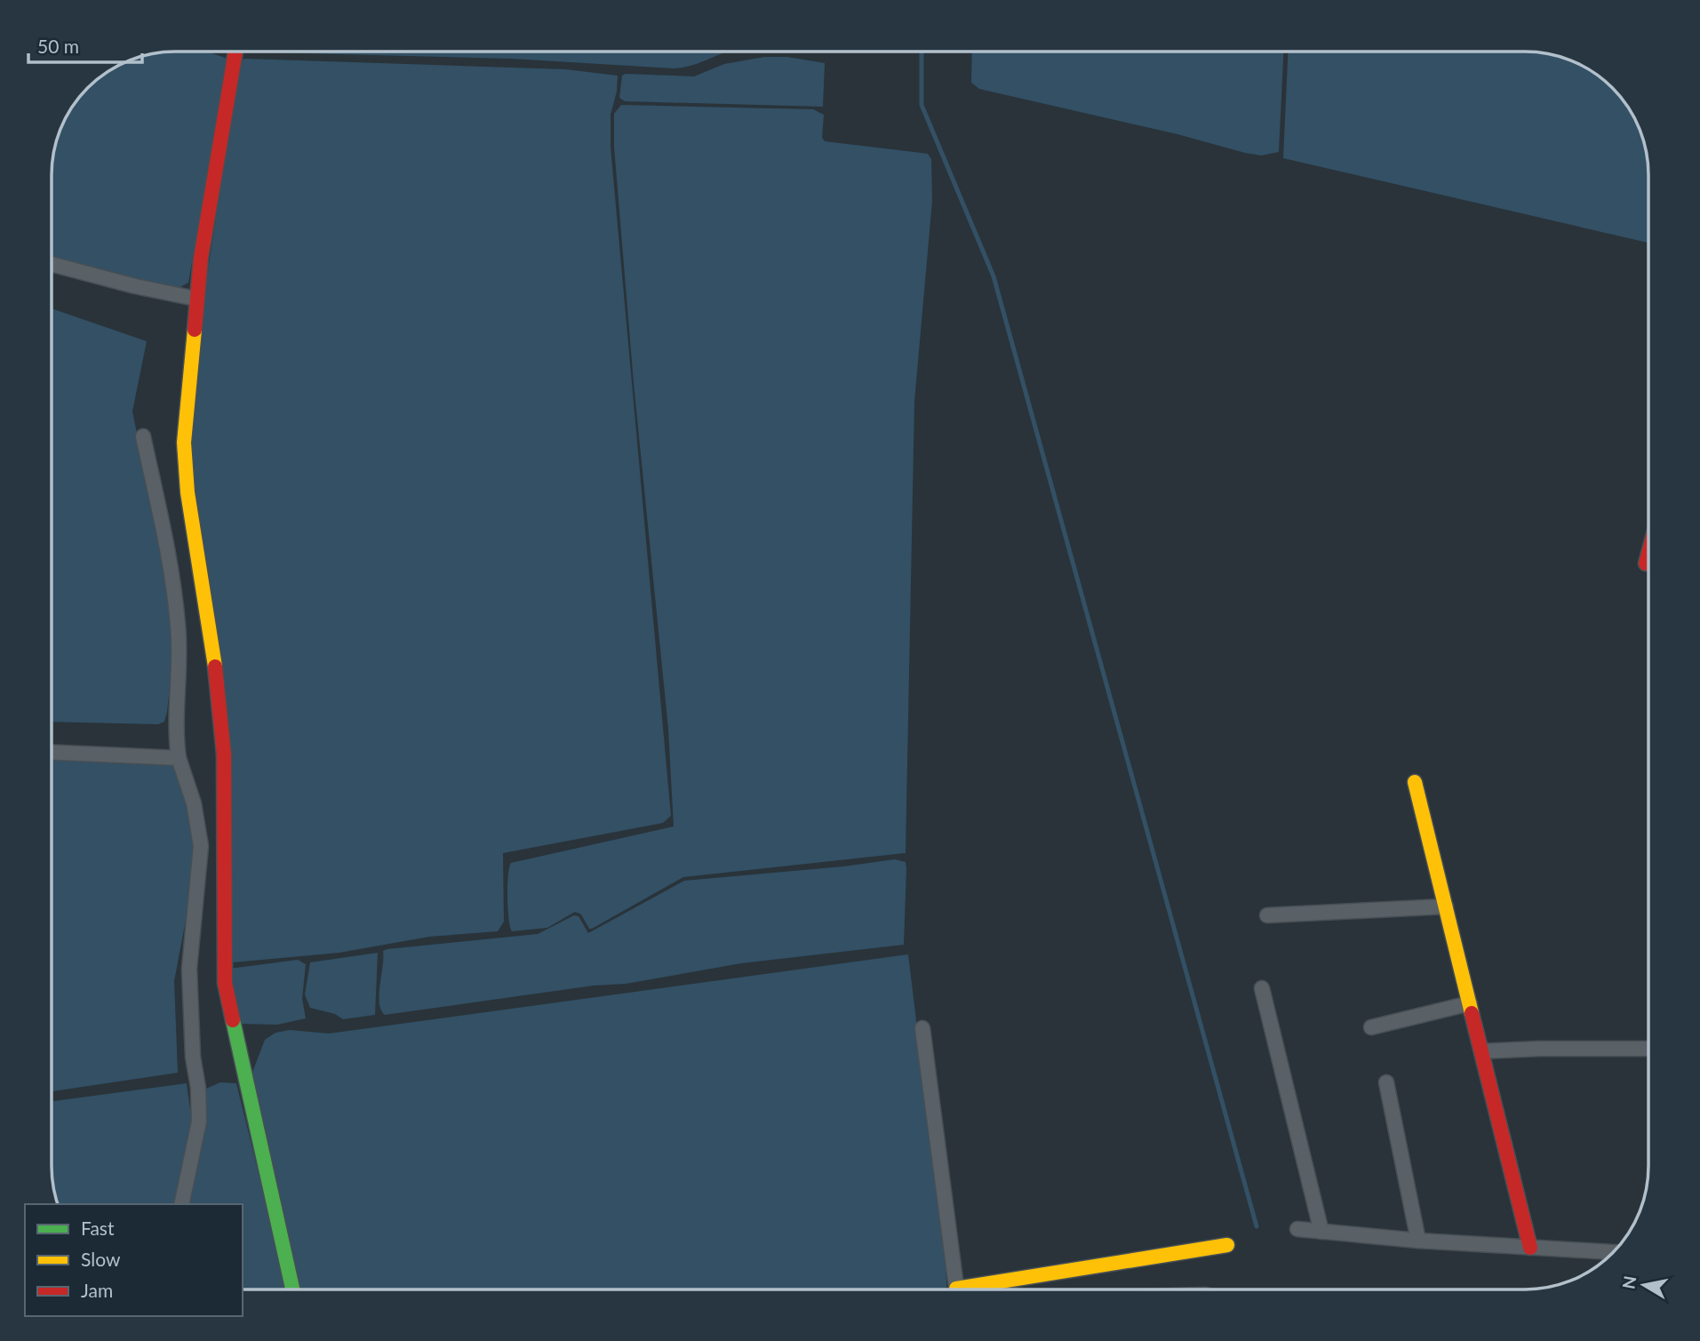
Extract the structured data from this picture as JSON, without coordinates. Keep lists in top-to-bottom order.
{
  "legend": ["Fast", "Slow", "Jam"],
  "scale_bar": "50 m",
  "north": "left"
}
